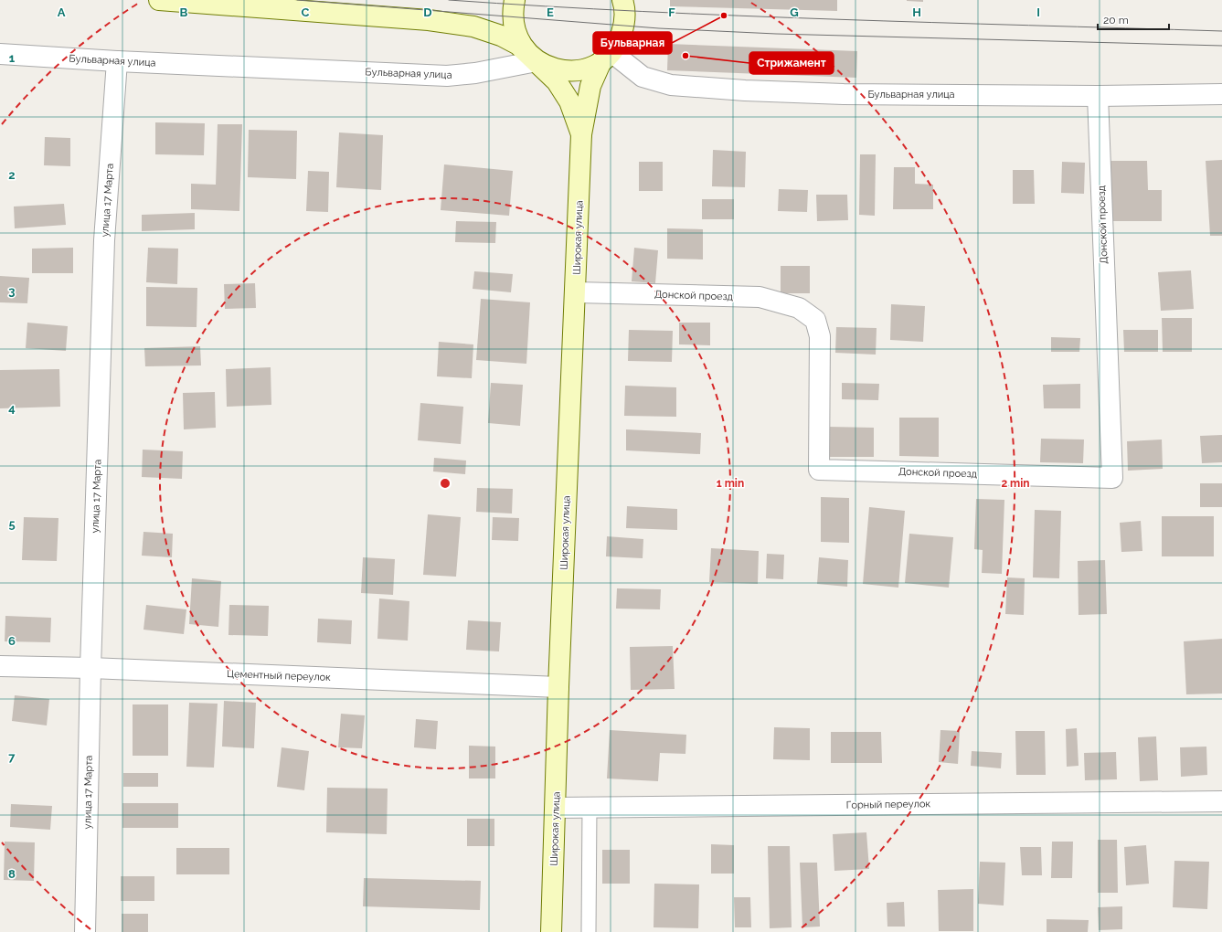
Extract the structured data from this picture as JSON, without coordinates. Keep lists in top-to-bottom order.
{
  "streets": {
    "main road": ["Широкая улица"],
    "street": [
      "Бульварная улица",
      "улица 17 Марта",
      "Донской проезд",
      "Цементный переулок",
      "Горный переулок"
    ]
  },
  "crossings": [
    ["Бульварная улица", "улица 17 Марта"],
    ["Бульварная улица", "Донской проезд"],
    ["Бульварная улица", "Широкая улица"],
    ["улица 17 Марта", "Цементный переулок"],
    ["Донской проезд", "Широкая улица"],
    ["Широкая улица", "Цементный переулок"],
    ["Широкая улица", "Горный переулок"]
  ],
  "places": ["Бульварная", "Стрижамент"],
  "scale_bar": "20 m",
  "grid": {
    "columns": [
      "A",
      "B",
      "C",
      "D",
      "E",
      "F",
      "G",
      "H",
      "I"
    ],
    "rows": [
      "1",
      "2",
      "3",
      "4",
      "5",
      "6",
      "7",
      "8"
    ]
  },
  "rings": ["1 min", "2 min"]
}
